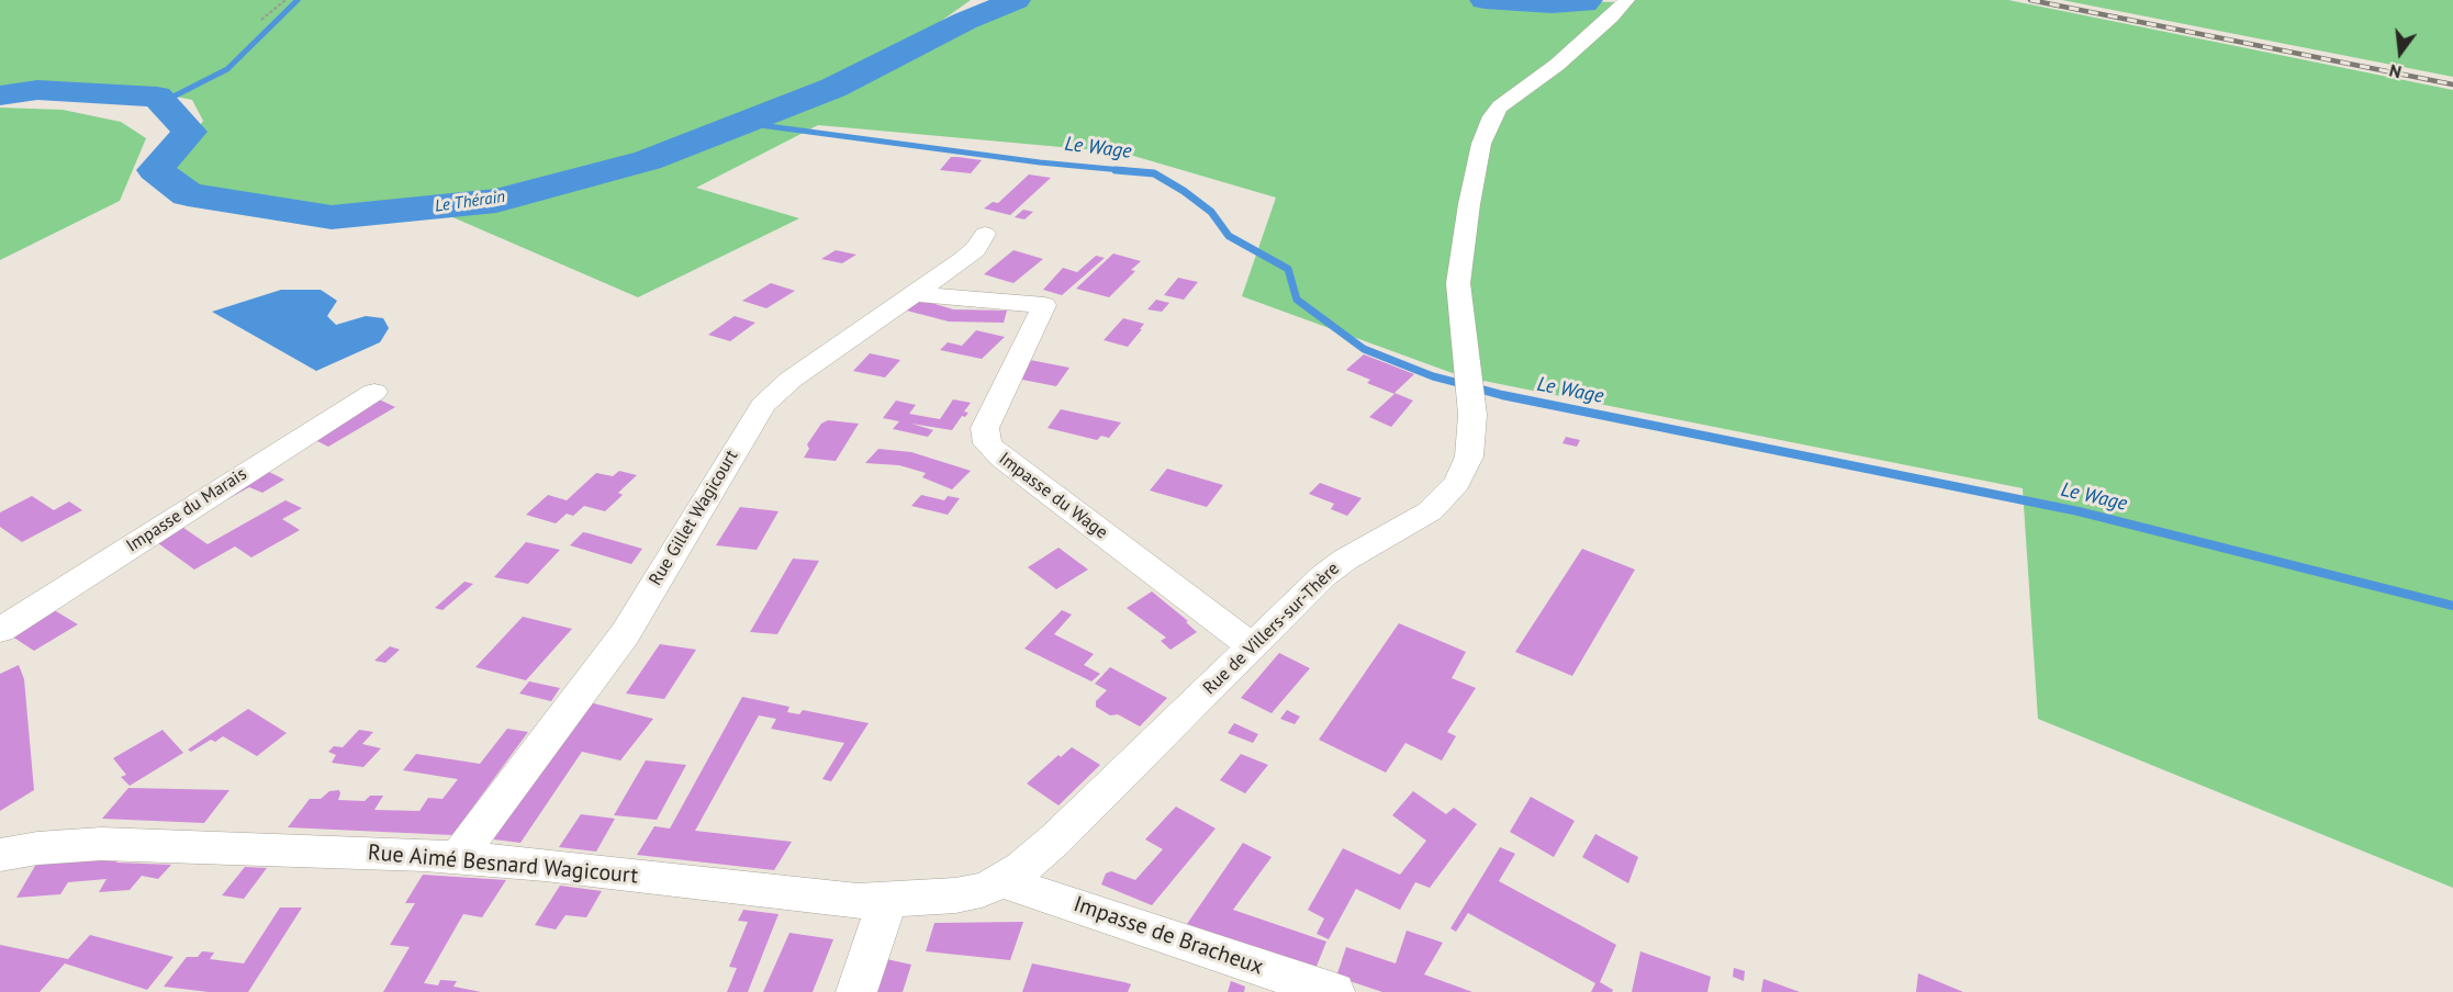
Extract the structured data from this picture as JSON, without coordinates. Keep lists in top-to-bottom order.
{
  "streets": {
    "street": [
      "Impasse du Wage",
      "Impasse du Marais",
      "Rue Gillet Wagicourt",
      "Rue de Villers-sur-Thère",
      "Rue Aimé Besnard Wagicourt",
      "Impasse de Bracheux"
    ]
  },
  "crossings": [
    ["Impasse du Wage", "Rue Gillet Wagicourt"],
    ["Impasse du Wage", "Rue de Villers-sur-Thère"],
    ["Rue Gillet Wagicourt", "Rue Aimé Besnard Wagicourt"],
    ["Rue de Villers-sur-Thère", "Rue Aimé Besnard Wagicourt"],
    ["Rue de Villers-sur-Thère", "Impasse de Bracheux"],
    ["Rue Aimé Besnard Wagicourt", "Impasse de Bracheux"]
  ],
  "water": ["Le Wage", "Le Thérain"],
  "north": "bottom"
}
